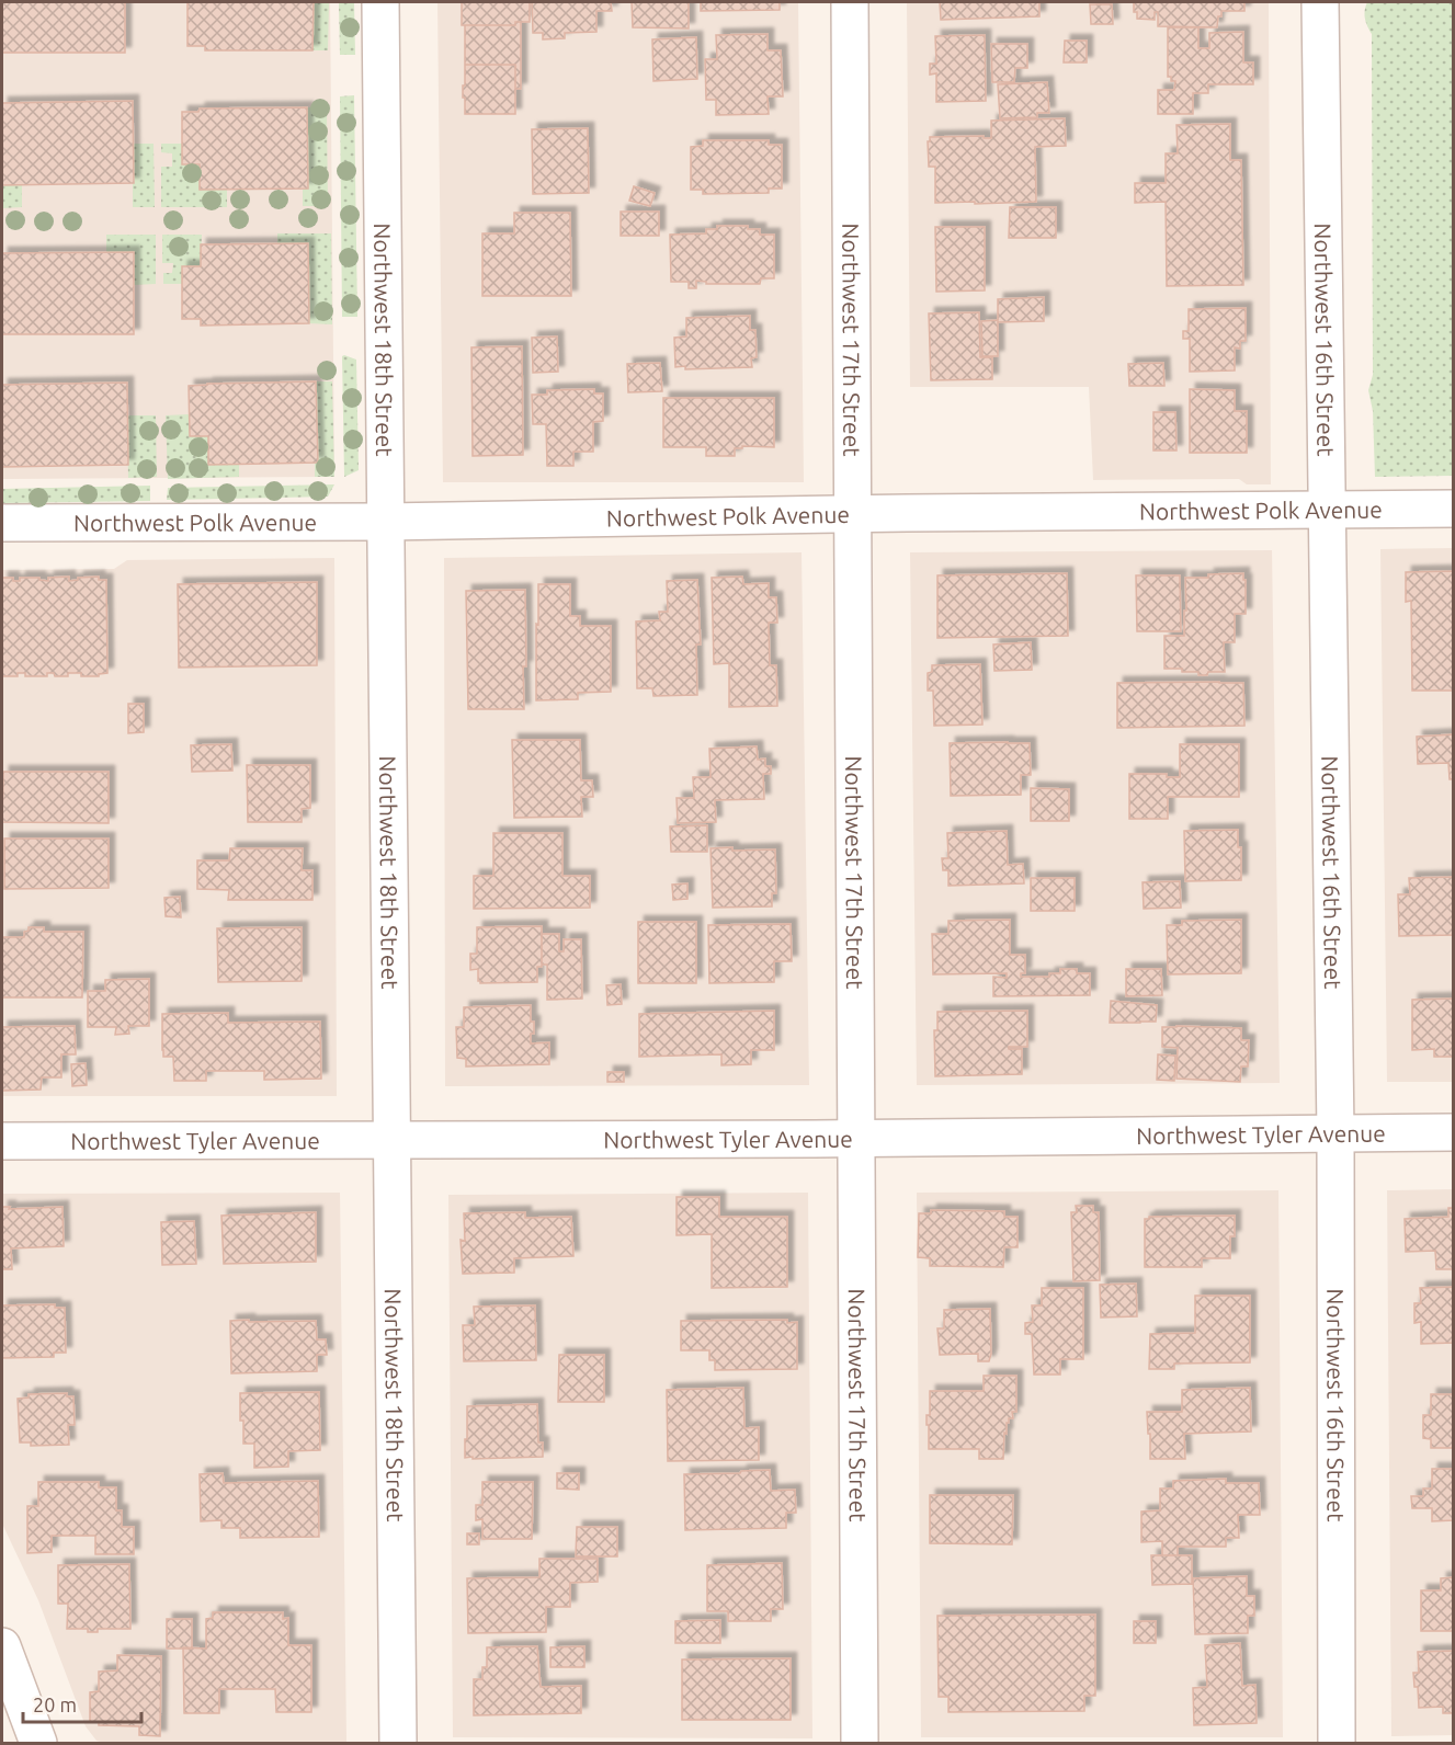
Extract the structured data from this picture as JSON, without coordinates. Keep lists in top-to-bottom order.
{
  "streets": {
    "street": [
      "Northwest 18th Street",
      "Northwest 17th Street",
      "Northwest 16th Street",
      "Northwest Polk Avenue",
      "Northwest Tyler Avenue"
    ]
  },
  "crossings": [
    ["Northwest 18th Street", "Northwest Polk Avenue"],
    ["Northwest 18th Street", "Northwest Tyler Avenue"],
    ["Northwest 17th Street", "Northwest Polk Avenue"],
    ["Northwest 17th Street", "Northwest Tyler Avenue"],
    ["Northwest 16th Street", "Northwest Polk Avenue"],
    ["Northwest 16th Street", "Northwest Tyler Avenue"]
  ],
  "scale_bar": "20 m"
}
